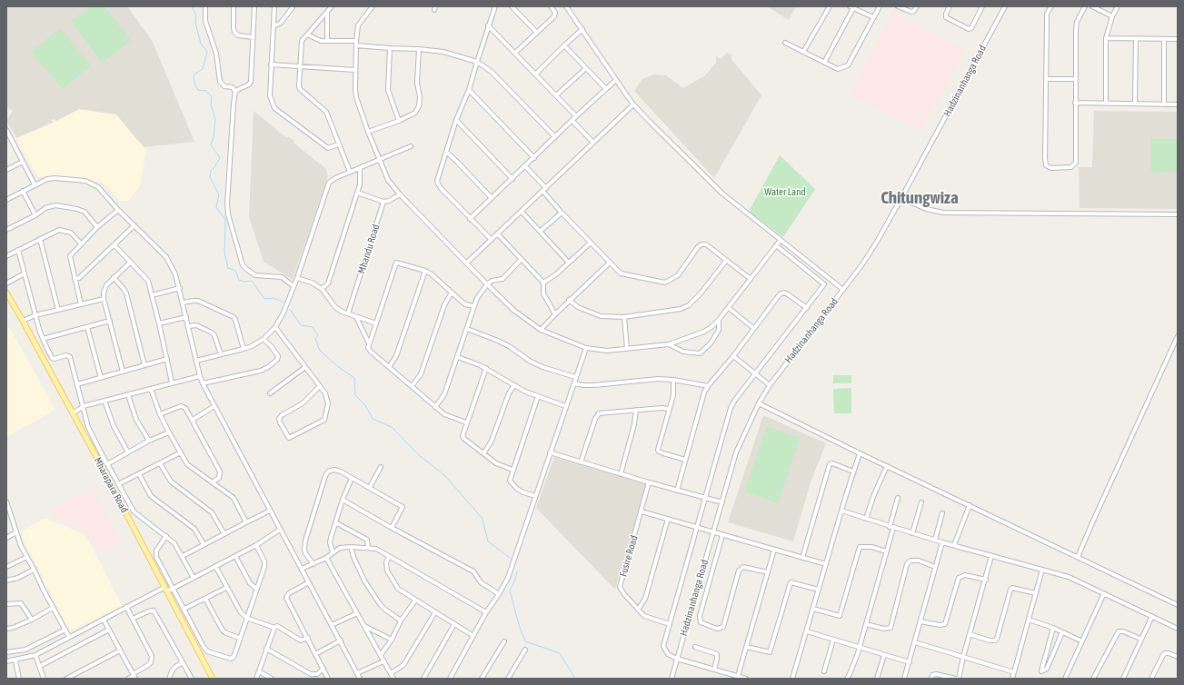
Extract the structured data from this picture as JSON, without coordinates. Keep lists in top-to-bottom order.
{
  "streets": {
    "main road": ["Mharapara Road"],
    "street": ["Hadzinanhanga Road", "Mhandu Road", "Fusire Road"]
  },
  "districts": ["Chitungwiza"],
  "parks": ["Water Land"]
}
